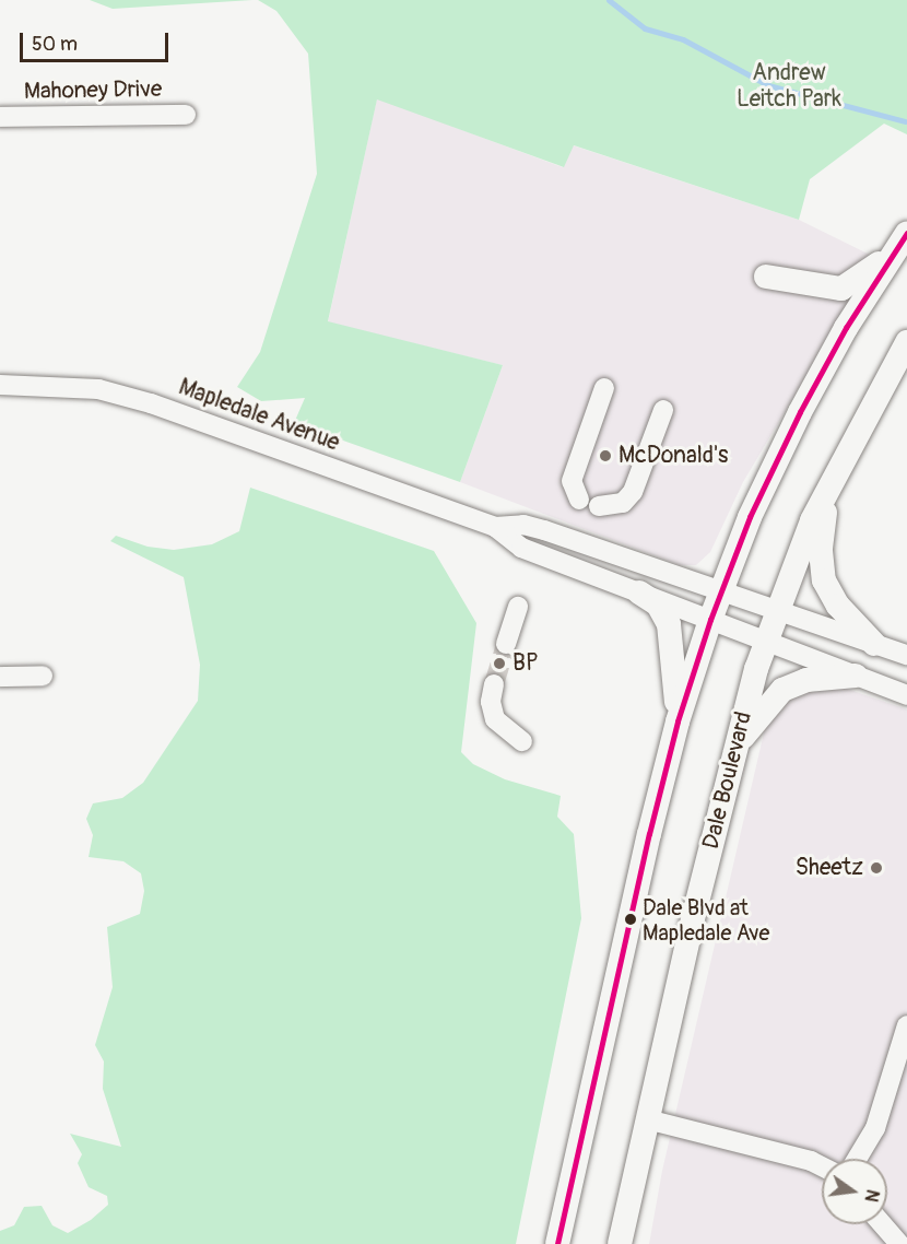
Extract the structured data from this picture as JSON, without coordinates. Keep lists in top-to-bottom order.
{
  "streets": {
    "main road": ["Dale Boulevard"],
    "street": ["Mahoney Drive", "Mapledale Avenue"]
  },
  "crossings": [
    ["Mapledale Avenue", "Dale Boulevard"]
  ],
  "parks": ["Andrew Leitch Park"],
  "places": [
    "McDonald's",
    "BP",
    "Sheetz",
    "Dale Blvd at Mapledale Ave"
  ],
  "scale_bar": "50 m",
  "north": "right"
}
